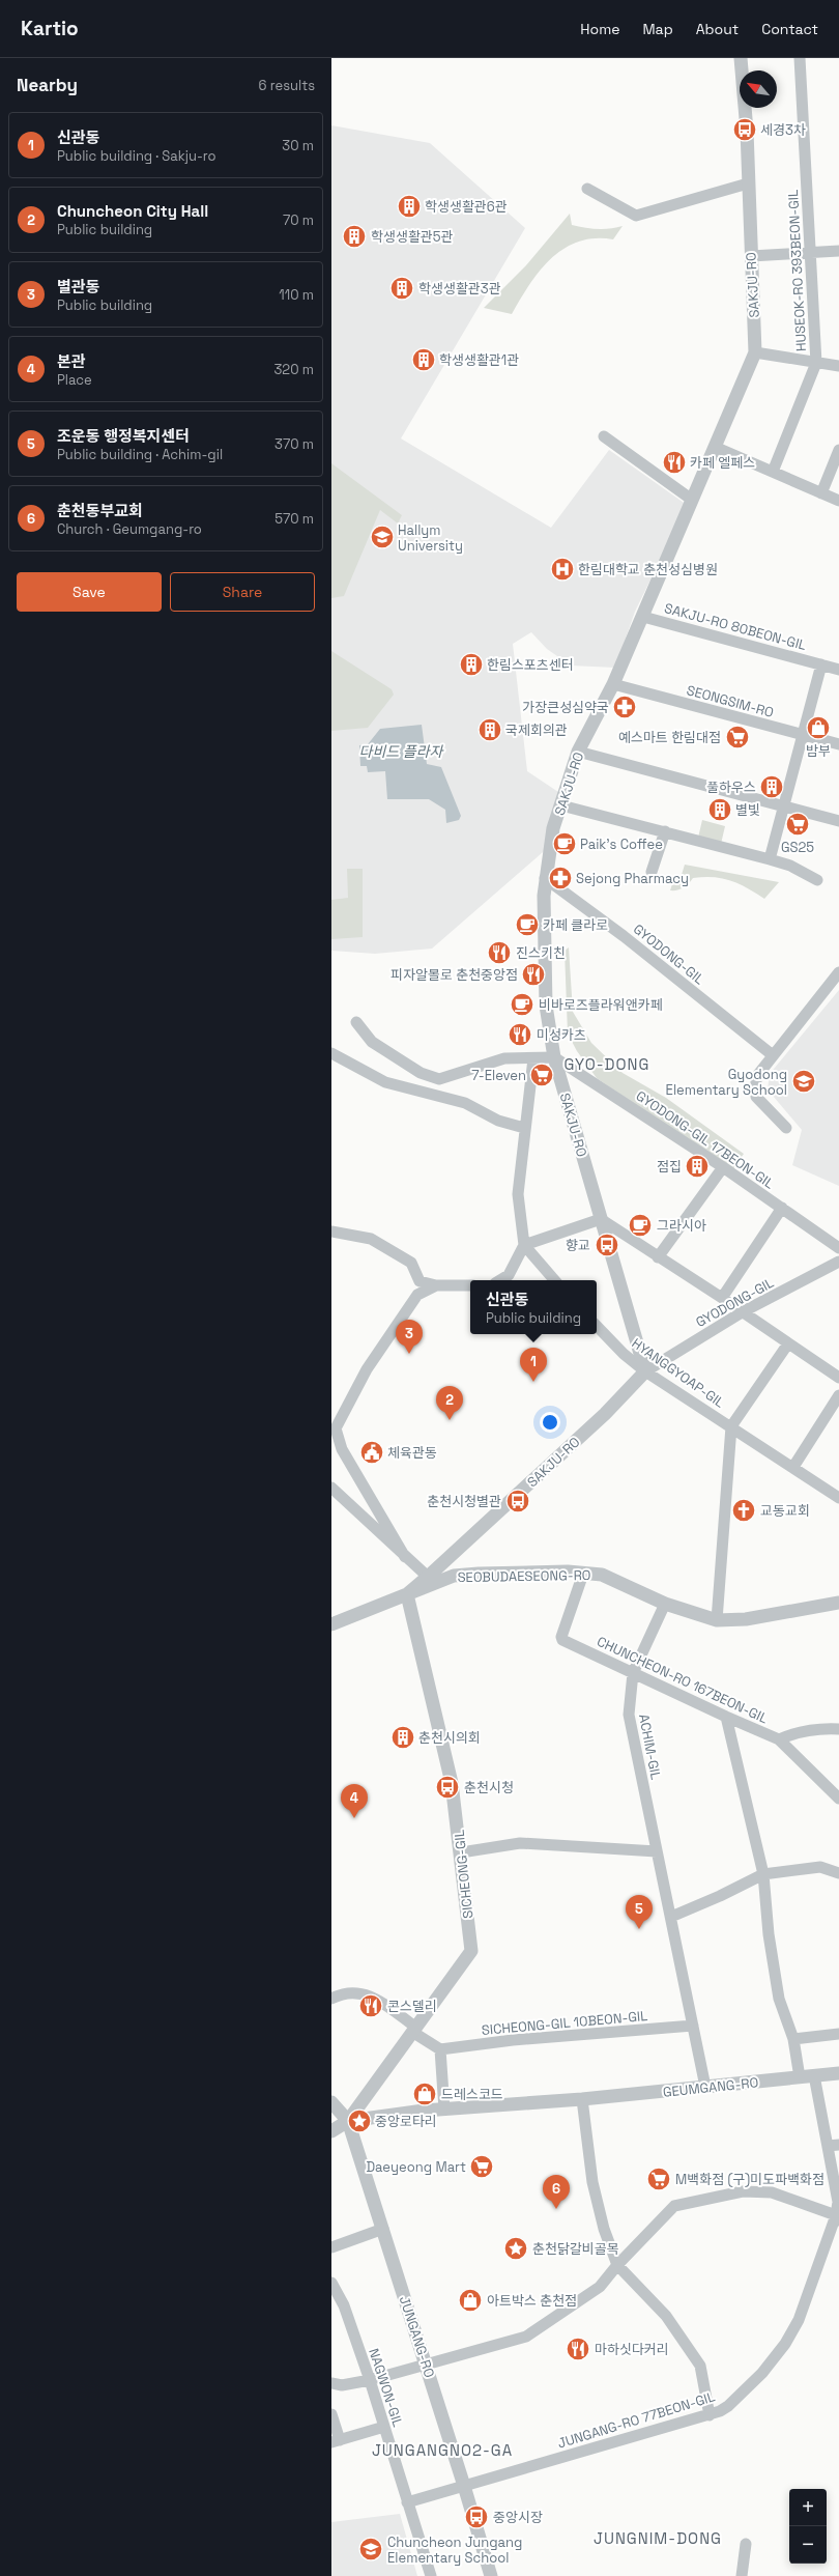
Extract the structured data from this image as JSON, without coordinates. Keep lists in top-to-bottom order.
{
  "streets": {
    "street": [
      "HUSEOK-RO 393BEON-GIL",
      "SAKJU-RO",
      "SAKJU-RO 80BEON-GIL",
      "SEONGSIM-RO",
      "GYODONG-GIL",
      "GYODONG-GIL 17BEON-GIL",
      "HYANGGYOAP-GIL",
      "SEOBUDAESEONG-RO",
      "CHUNCHEON-RO 167BEON-GIL",
      "ACHIM-GIL",
      "SICHEONG-GIL",
      "SICHEONG-GIL 10BEON-GIL",
      "GEUMGANG-RO",
      "JUNGANG-RO",
      "NAGWON-GIL",
      "JUNGANG-RO 77BEON-GIL"
    ]
  },
  "crossings": [
    ["SAKJU-RO", "SAKJU-RO 80BEON-GIL"],
    ["SAKJU-RO", "SEONGSIM-RO"],
    ["SAKJU-RO", "GYODONG-GIL"],
    ["SAKJU-RO", "GYODONG-GIL 17BEON-GIL"],
    ["SAKJU-RO", "HYANGGYOAP-GIL"],
    ["SAKJU-RO", "SEOBUDAESEONG-RO"],
    ["SAKJU-RO", "SICHEONG-GIL"],
    ["GYODONG-GIL", "HYANGGYOAP-GIL"],
    ["SEOBUDAESEONG-RO", "CHUNCHEON-RO 167BEON-GIL"],
    ["SEOBUDAESEONG-RO", "ACHIM-GIL"],
    ["SEOBUDAESEONG-RO", "SICHEONG-GIL"],
    ["CHUNCHEON-RO 167BEON-GIL", "ACHIM-GIL"],
    ["ACHIM-GIL", "SICHEONG-GIL 10BEON-GIL"],
    ["ACHIM-GIL", "GEUMGANG-RO"],
    ["SICHEONG-GIL", "GEUMGANG-RO"],
    ["SICHEONG-GIL", "JUNGANG-RO"],
    ["GEUMGANG-RO", "JUNGANG-RO"],
    ["GEUMGANG-RO", "JUNGANG-RO 77BEON-GIL"],
    ["JUNGANG-RO", "JUNGANG-RO 77BEON-GIL"]
  ],
  "districts": ["GYO-DONG", "JUNGANGNO2-GA", "JUNGNIM-DONG"],
  "water": ["다비드 플라자"],
  "places": {
    "bus stop": [
      "세경3차",
      "향교",
      "춘천시청별관",
      "춘천시청",
      "중앙시장"
    ],
    "building": [
      "학생생활관6관",
      "학생생활관5관",
      "학생생활관3관",
      "학생생활관1관",
      "한림스포츠센터",
      "국제회의관",
      "풀하우스",
      "별빛",
      "점집",
      "춘천시의회"
    ],
    "restaurant": [
      "카페 엘페스",
      "진스키친",
      "피자알볼로 춘천중앙점",
      "미성카츠",
      "콘스델리",
      "마하싯다커리"
    ],
    "school or university": ["Hallym University", "Gyodong Elementary School", "Chuncheon Jungang Elementary School"],
    "hospital": ["한림대학교 춘천성심병원"],
    "pharmacy": ["가장큰성심약국", "Sejong Pharmacy"],
    "shop": ["밤부", "드레스코드", "아트박스 춘천점"],
    "supermarket": [
      "예스마트 한림대점",
      "GS25",
      "7-Eleven",
      "Daeyeong Mart",
      "M백화점 (구)미도파백화점"
    ],
    "cafe": [
      "Paik's Coffee",
      "카페 클라로",
      "비바로즈플라워앤카페",
      "그라시아"
    ],
    "public building": ["체육관동"],
    "church": ["교동교회"],
    "place": ["중앙로타리", "춘천닭갈비골목"]
  },
  "north": "top left",
  "page": {
    "header": "Kartio",
    "nav": [
      "Home",
      "Map",
      "About",
      "Contact"
    ],
    "heading": ["Nearby", "6 results"],
    "list": [
      {
        "mark": "1",
        "name": "신관동",
        "note": "Public building · Sakju-ro",
        "value": "30 m"
      },
      {
        "mark": "2",
        "name": "Chuncheon City Hall",
        "note": "Public building",
        "value": "70 m"
      },
      {
        "mark": "3",
        "name": "별관동",
        "note": "Public building",
        "value": "110 m"
      },
      {
        "mark": "4",
        "name": "본관",
        "note": "Place",
        "value": "320 m"
      },
      {
        "mark": "5",
        "name": "조운동 행정복지센터",
        "note": "Public building · Achim-gil",
        "value": "370 m"
      },
      {
        "mark": "6",
        "name": "춘천동부교회",
        "note": "Church · Geumgang-ro",
        "value": "570 m"
      }
    ],
    "buttons": ["Save", "Share"],
    "popup": ["신관동", "Public building"],
    "pins": [
      "3",
      "1",
      "2",
      "4",
      "5",
      "6"
    ],
    "map_buttons": ["+", "−"]
  }
}
